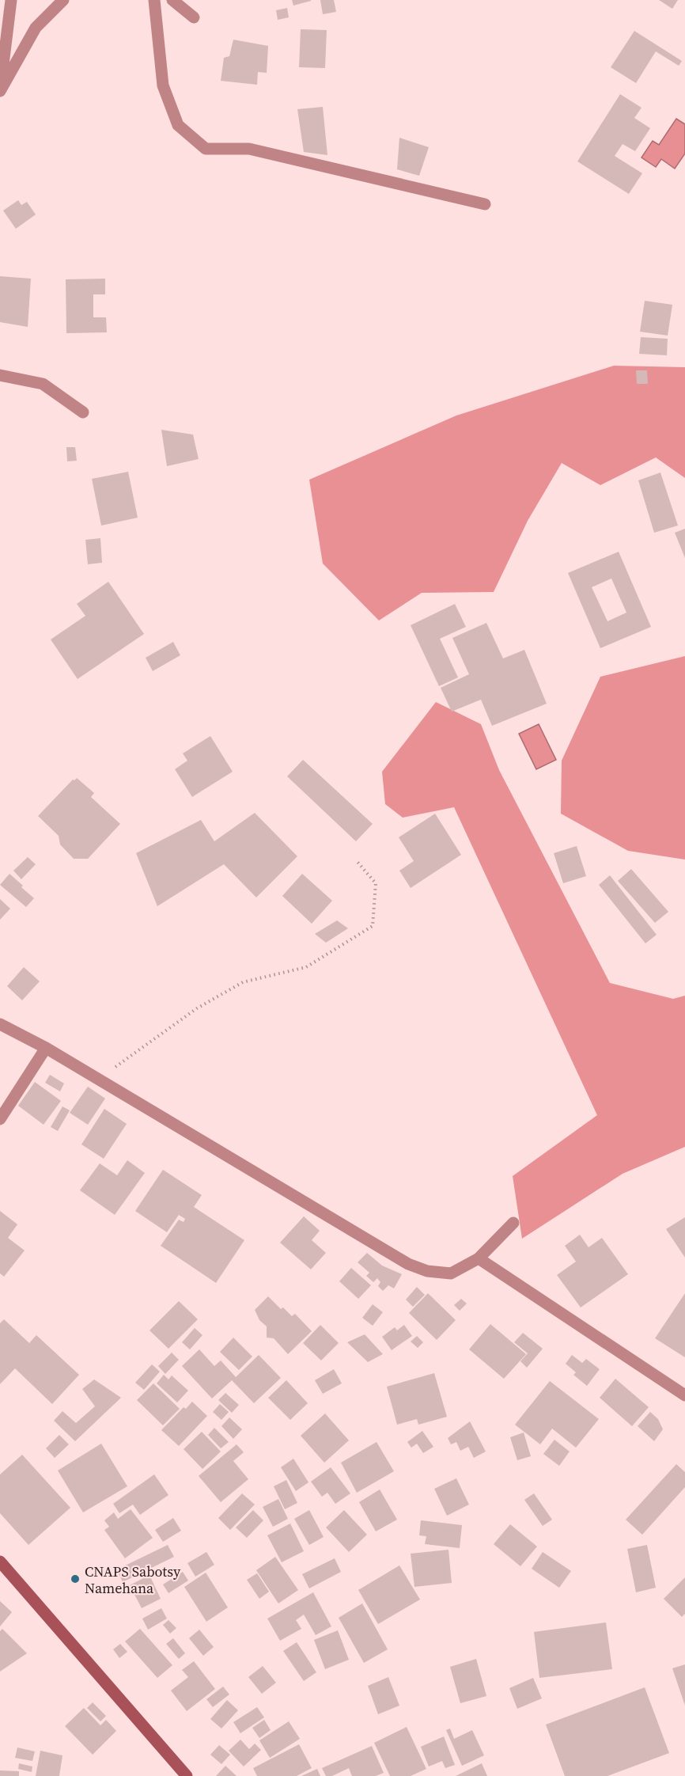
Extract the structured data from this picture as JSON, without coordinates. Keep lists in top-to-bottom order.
{
  "places": ["CNAPS Sabotsy Namehana"]
}
